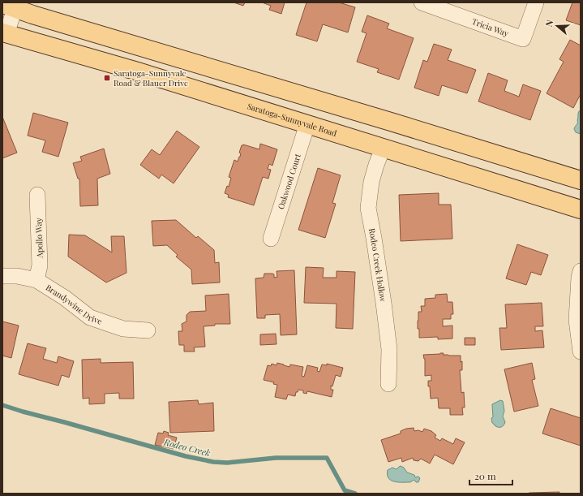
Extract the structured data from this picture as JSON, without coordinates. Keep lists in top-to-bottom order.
{
  "streets": {
    "main road": ["Saratoga-Sunnyvale Road"],
    "street": [
      "Tricia Way",
      "Oakwood Court",
      "Apollo Way",
      "Rodeo Creek Hollow",
      "Brandywine Drive"
    ]
  },
  "crossings": [
    ["Saratoga-Sunnyvale Road", "Oakwood Court"],
    ["Saratoga-Sunnyvale Road", "Rodeo Creek Hollow"],
    ["Apollo Way", "Brandywine Drive"]
  ],
  "water": ["Rodeo Creek"],
  "places": {
    "transit": ["Saratoga-Sunnyvale Road & Blauer Drive"]
  },
  "scale_bar": "20 m",
  "north": "left"
}
